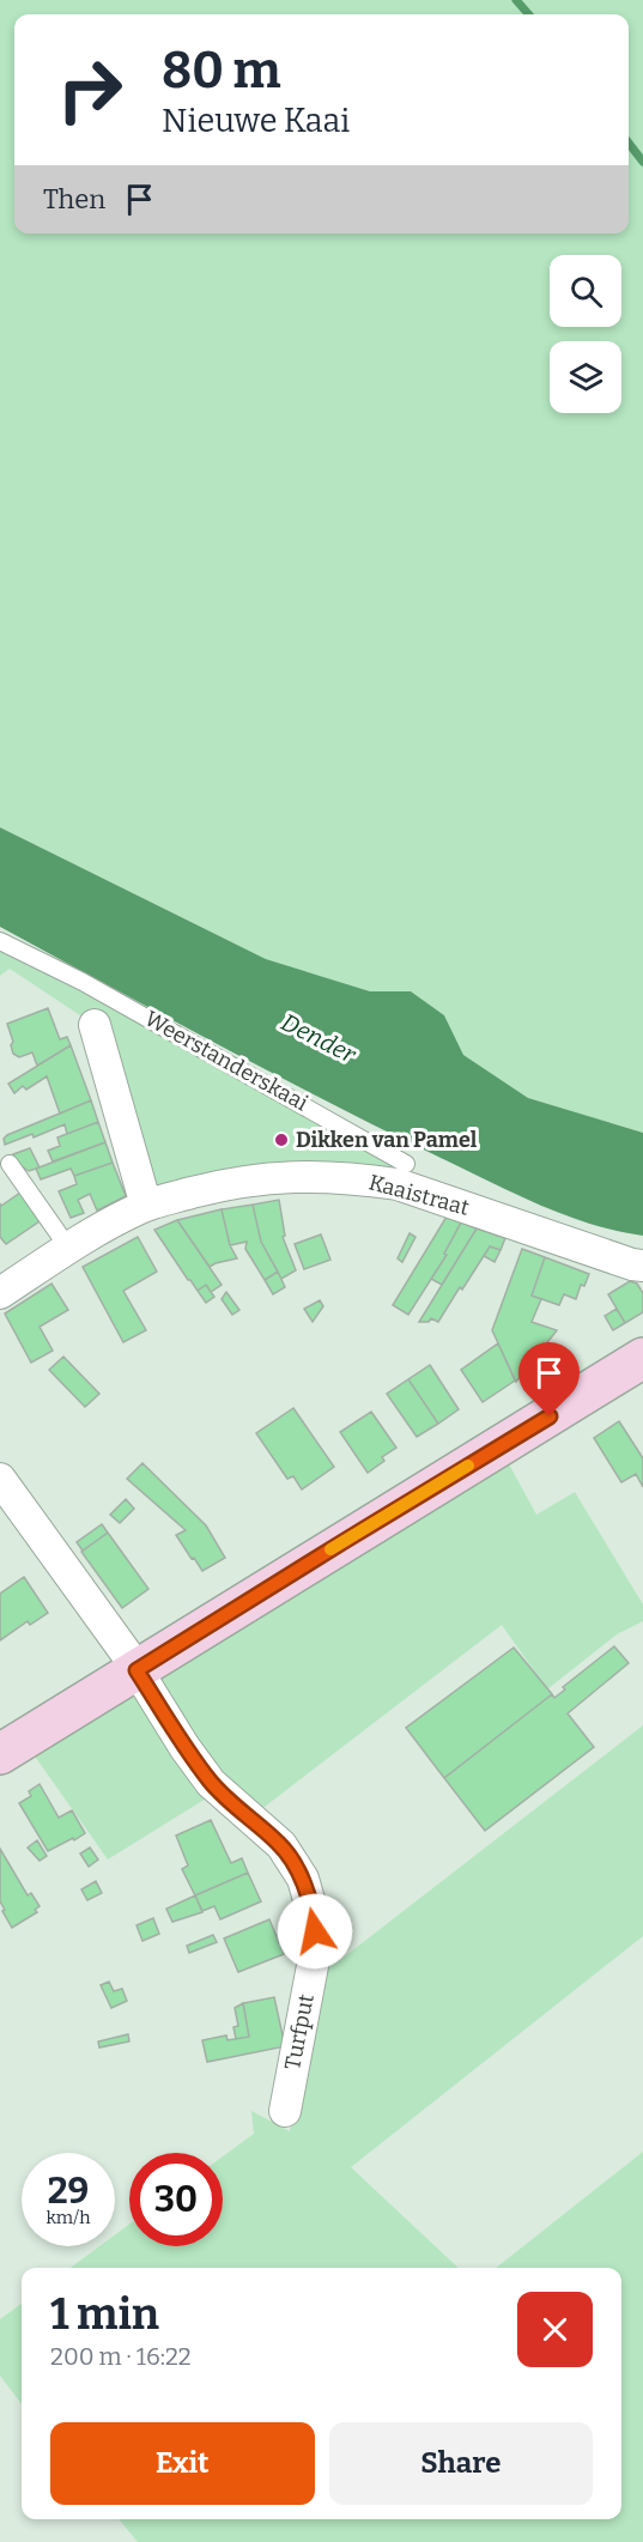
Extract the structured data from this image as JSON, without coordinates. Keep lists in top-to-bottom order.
{
  "streets": {
    "street": ["Kaaistraat", "Turfput"],
    "lane": ["Weerstanderskaai"]
  },
  "water": ["Dender"],
  "places": ["Dikken van Pamel"],
  "page": {
    "turn": ["80 m", "Nieuwe Kaai"],
    "then": "Then",
    "speed": "29 km/h",
    "limit": "30",
    "heading": ["1 min", "200 m · 16:22"],
    "buttons": ["Exit", "Share"]
  }
}
